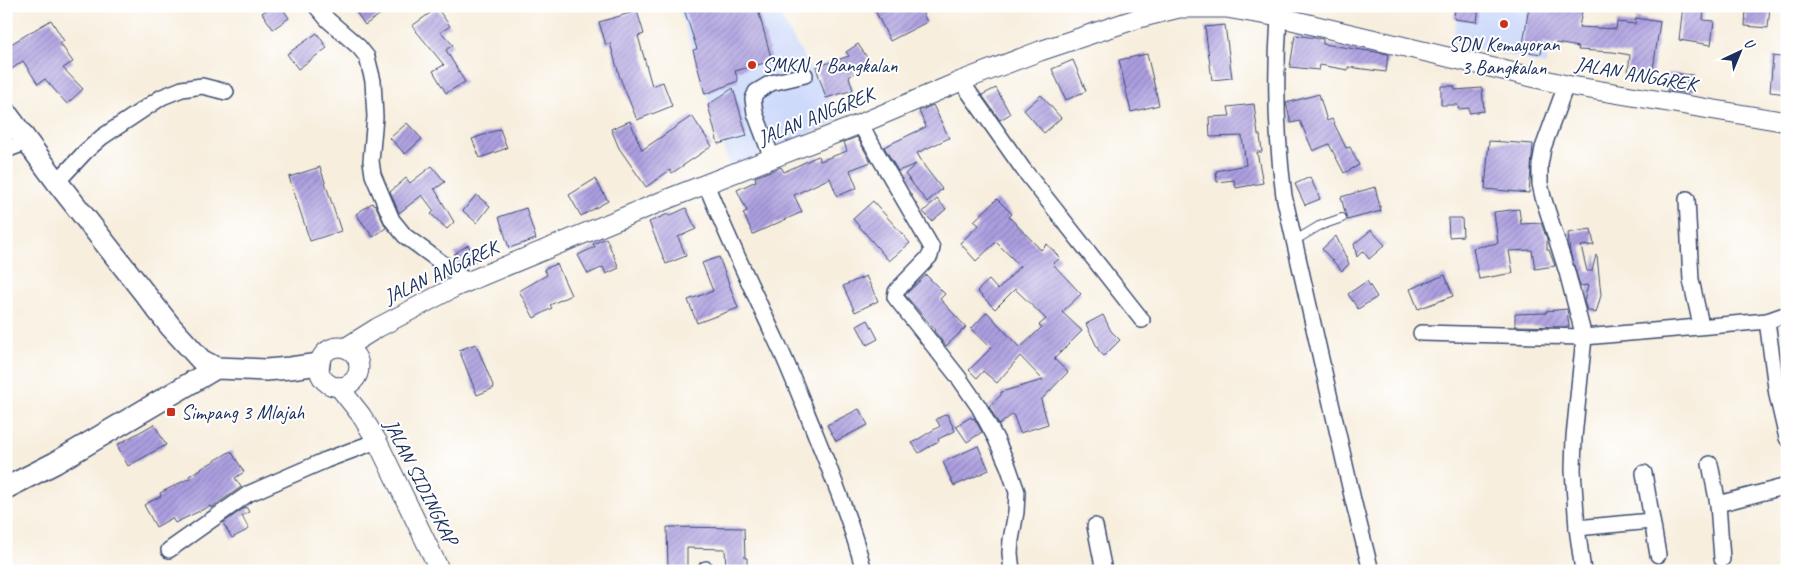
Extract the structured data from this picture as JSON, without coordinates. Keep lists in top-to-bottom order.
{
  "streets": {
    "street": ["JALAN ANGGREK", "JALAN SIDINGKAP"]
  },
  "crossings": [
    ["JALAN ANGGREK", "JALAN SIDINGKAP"]
  ],
  "places": {
    "other": ["SDN Kemayoran 3 Bangkalan", "SMKN 1 Bangkalan"],
    "transit": ["Simpang 3 Mlajah"]
  },
  "north": "top right"
}
